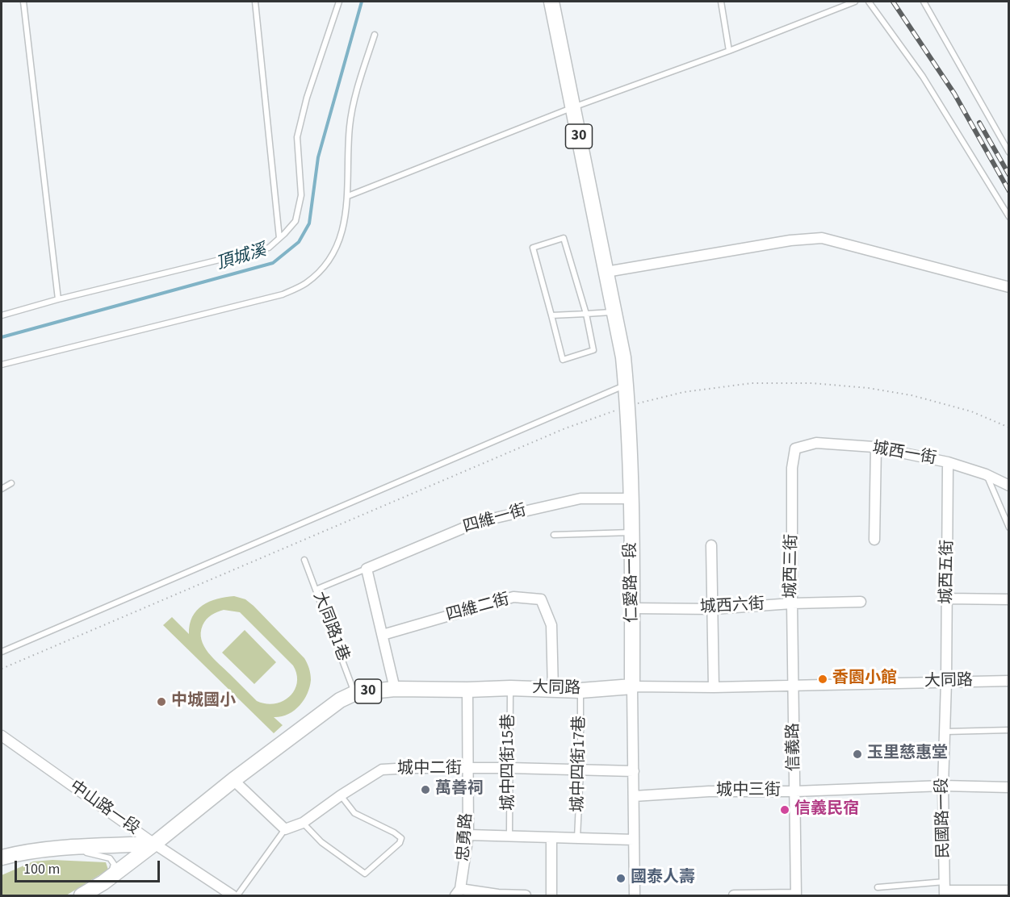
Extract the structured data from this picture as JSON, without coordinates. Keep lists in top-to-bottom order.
{
  "streets": {
    "main road": ["30", "仁愛路一段", "大同路"],
    "street": [
      "城西一街",
      "四維一街",
      "城西三街",
      "城西五街",
      "城西六街",
      "四維二街",
      "信義路",
      "城中二街",
      "城中三街",
      "中山路一段",
      "民國路一段",
      "忠勇路"
    ],
    "lane": ["大同路1巷", "城中四街15巷", "城中四街17巷"]
  },
  "crossings": [
    ["30", "仁愛路一段"],
    ["30", "大同路"],
    ["30", "中山路一段"],
    ["城西一街", "城西三街"],
    ["城西一街", "城西五街"],
    ["四維一街", "仁愛路一段"],
    ["四維一街", "大同路1巷"],
    ["城西三街", "城西六街"],
    ["城西三街", "大同路"],
    ["城西三街", "信義路"],
    ["城西五街", "大同路"],
    ["城西五街", "民國路一段"],
    ["仁愛路一段", "城西六街"],
    ["仁愛路一段", "大同路"],
    ["仁愛路一段", "城中二街"],
    ["仁愛路一段", "城中三街"],
    ["四維二街", "大同路"],
    ["大同路1巷", "大同路"],
    ["大同路", "信義路"],
    ["大同路", "城中四街15巷"],
    ["大同路", "城中四街17巷"],
    ["大同路", "中山路一段"],
    ["大同路", "民國路一段"],
    ["大同路", "忠勇路"],
    ["信義路", "城中三街"],
    ["城中四街15巷", "城中二街"],
    ["城中四街17巷", "城中二街"],
    ["城中二街", "忠勇路"],
    ["城中三街", "民國路一段"]
  ],
  "water": ["頂城溪"],
  "places": [
    "香園小館",
    "中城國小",
    "玉里慈惠堂",
    "萬善祠",
    "信義民宿",
    "國泰人壽"
  ],
  "scale_bar": "100 m"
}
